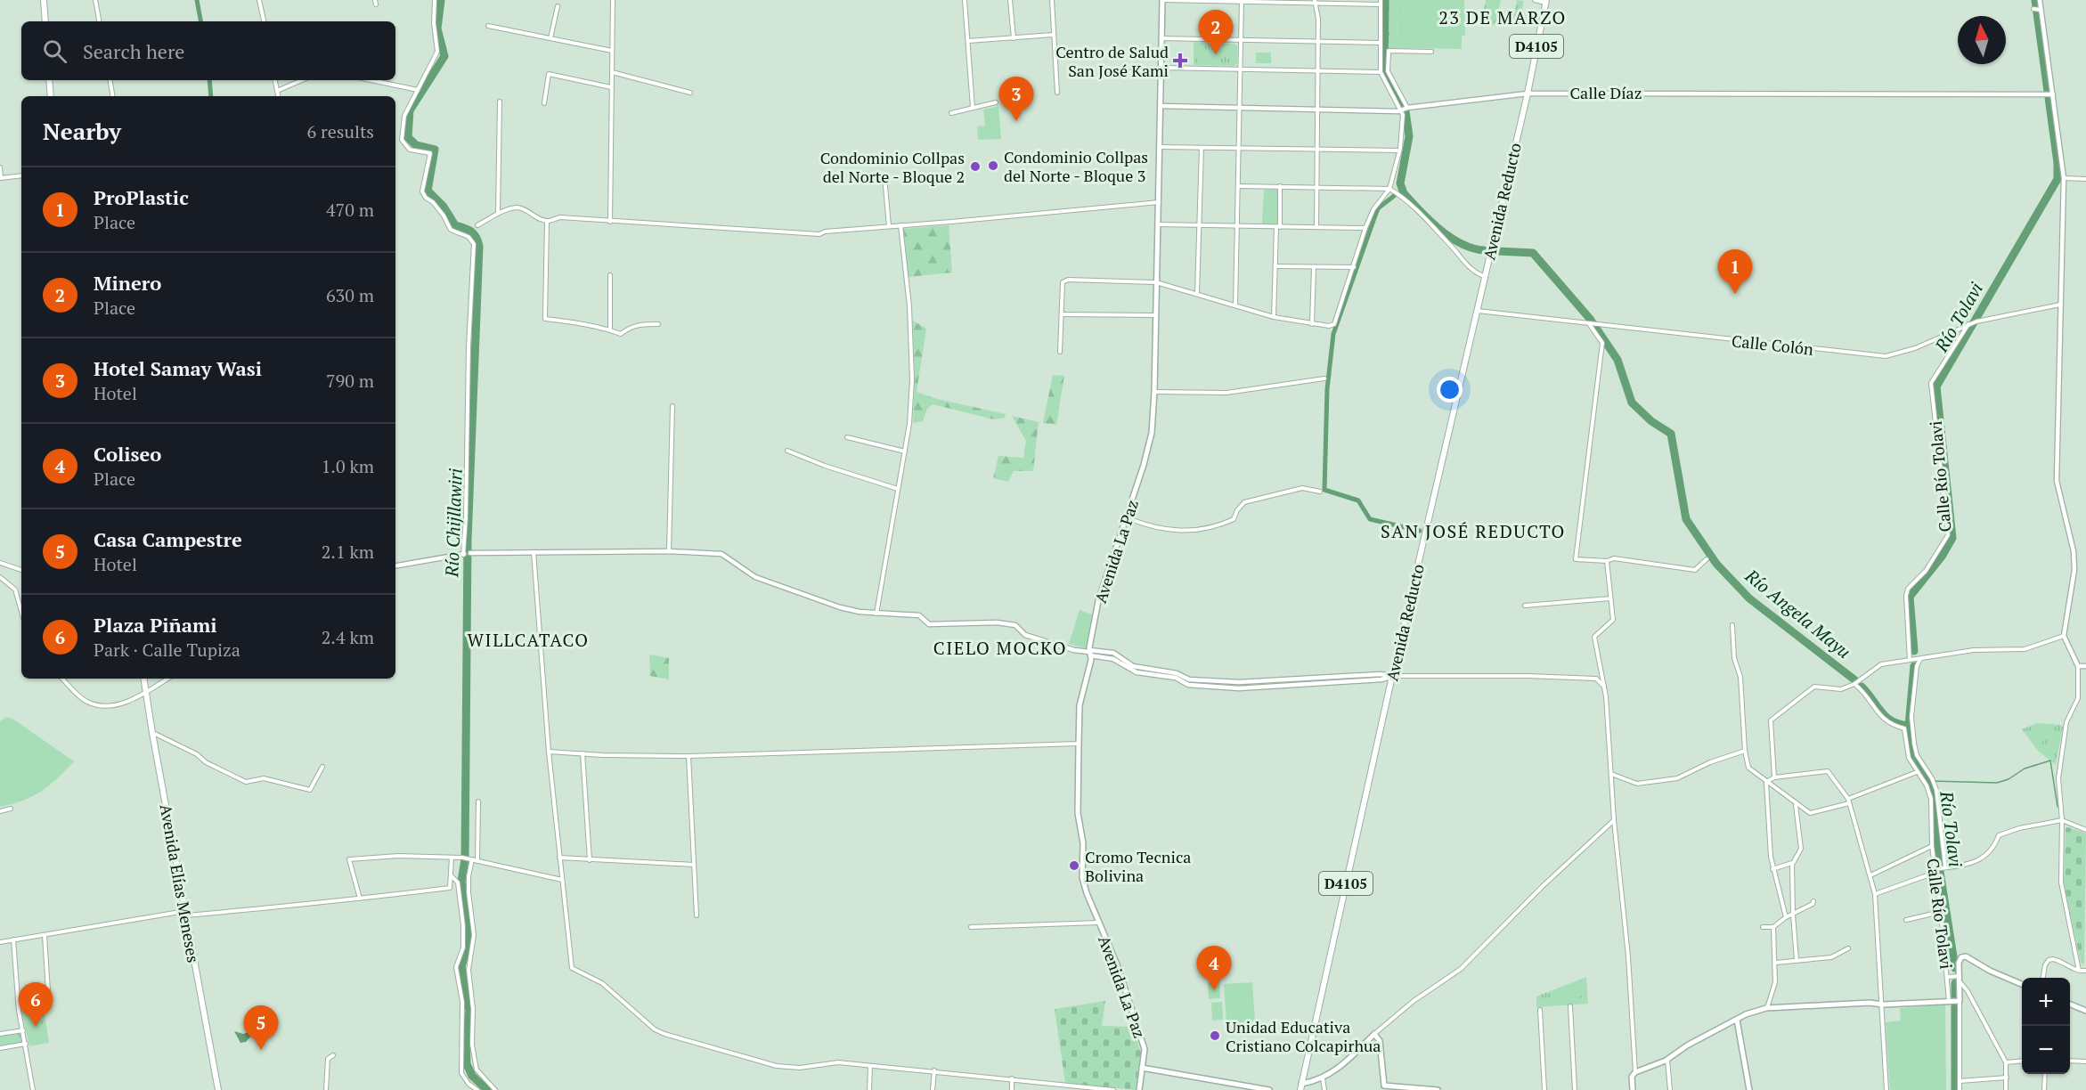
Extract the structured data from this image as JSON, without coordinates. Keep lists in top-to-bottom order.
{
  "streets": {
    "main road": [
      "D4105",
      "Avenida Reducto",
      "Calle Río Tolavi",
      "Avenida La Paz",
      "Avenida Elías Meneses"
    ],
    "street": ["Calle Díaz", "Calle Colón"]
  },
  "crossings": [
    ["Calle Díaz", "Avenida Reducto"],
    ["Calle Díaz", "Avenida La Paz"],
    ["Avenida Reducto", "Calle Colón"],
    ["Calle Colón", "Calle Río Tolavi"]
  ],
  "districts": [
    "23 DE MARZO",
    "SAN JOSÉ REDUCTO",
    "WILLCATACO",
    "CIELO MOCKO"
  ],
  "water": ["Río Tolavi", "Río Chijllawiri", "Río Angela Mayu"],
  "places": {
    "health": ["Centro de Salud San José Kami"],
    "other": [
      "Condominio Collpas del Norte - Bloque 3",
      "Condominio Collpas del Norte - Bloque 2",
      "Cromo Tecnica Bolivina",
      "Unidad Educativa Cristiano Colcapirhua"
    ]
  },
  "north": "top",
  "page": {
    "pins": [
      "2",
      "3",
      "1",
      "4",
      "6",
      "5"
    ],
    "search": "Search here",
    "heading": ["Nearby", "6 results"],
    "list": [
      {
        "mark": "1",
        "name": "ProPlastic",
        "note": "Place",
        "value": "470 m"
      },
      {
        "mark": "2",
        "name": "Minero",
        "note": "Place",
        "value": "630 m"
      },
      {
        "mark": "3",
        "name": "Hotel Samay Wasi",
        "note": "Hotel",
        "value": "790 m"
      },
      {
        "mark": "4",
        "name": "Coliseo",
        "note": "Place",
        "value": "1.0 km"
      },
      {
        "mark": "5",
        "name": "Casa Campestre",
        "note": "Hotel",
        "value": "2.1 km"
      },
      {
        "mark": "6",
        "name": "Plaza Piñami",
        "note": "Park · Calle Tupiza",
        "value": "2.4 km"
      }
    ],
    "map_buttons": ["+", "−"]
  }
}
